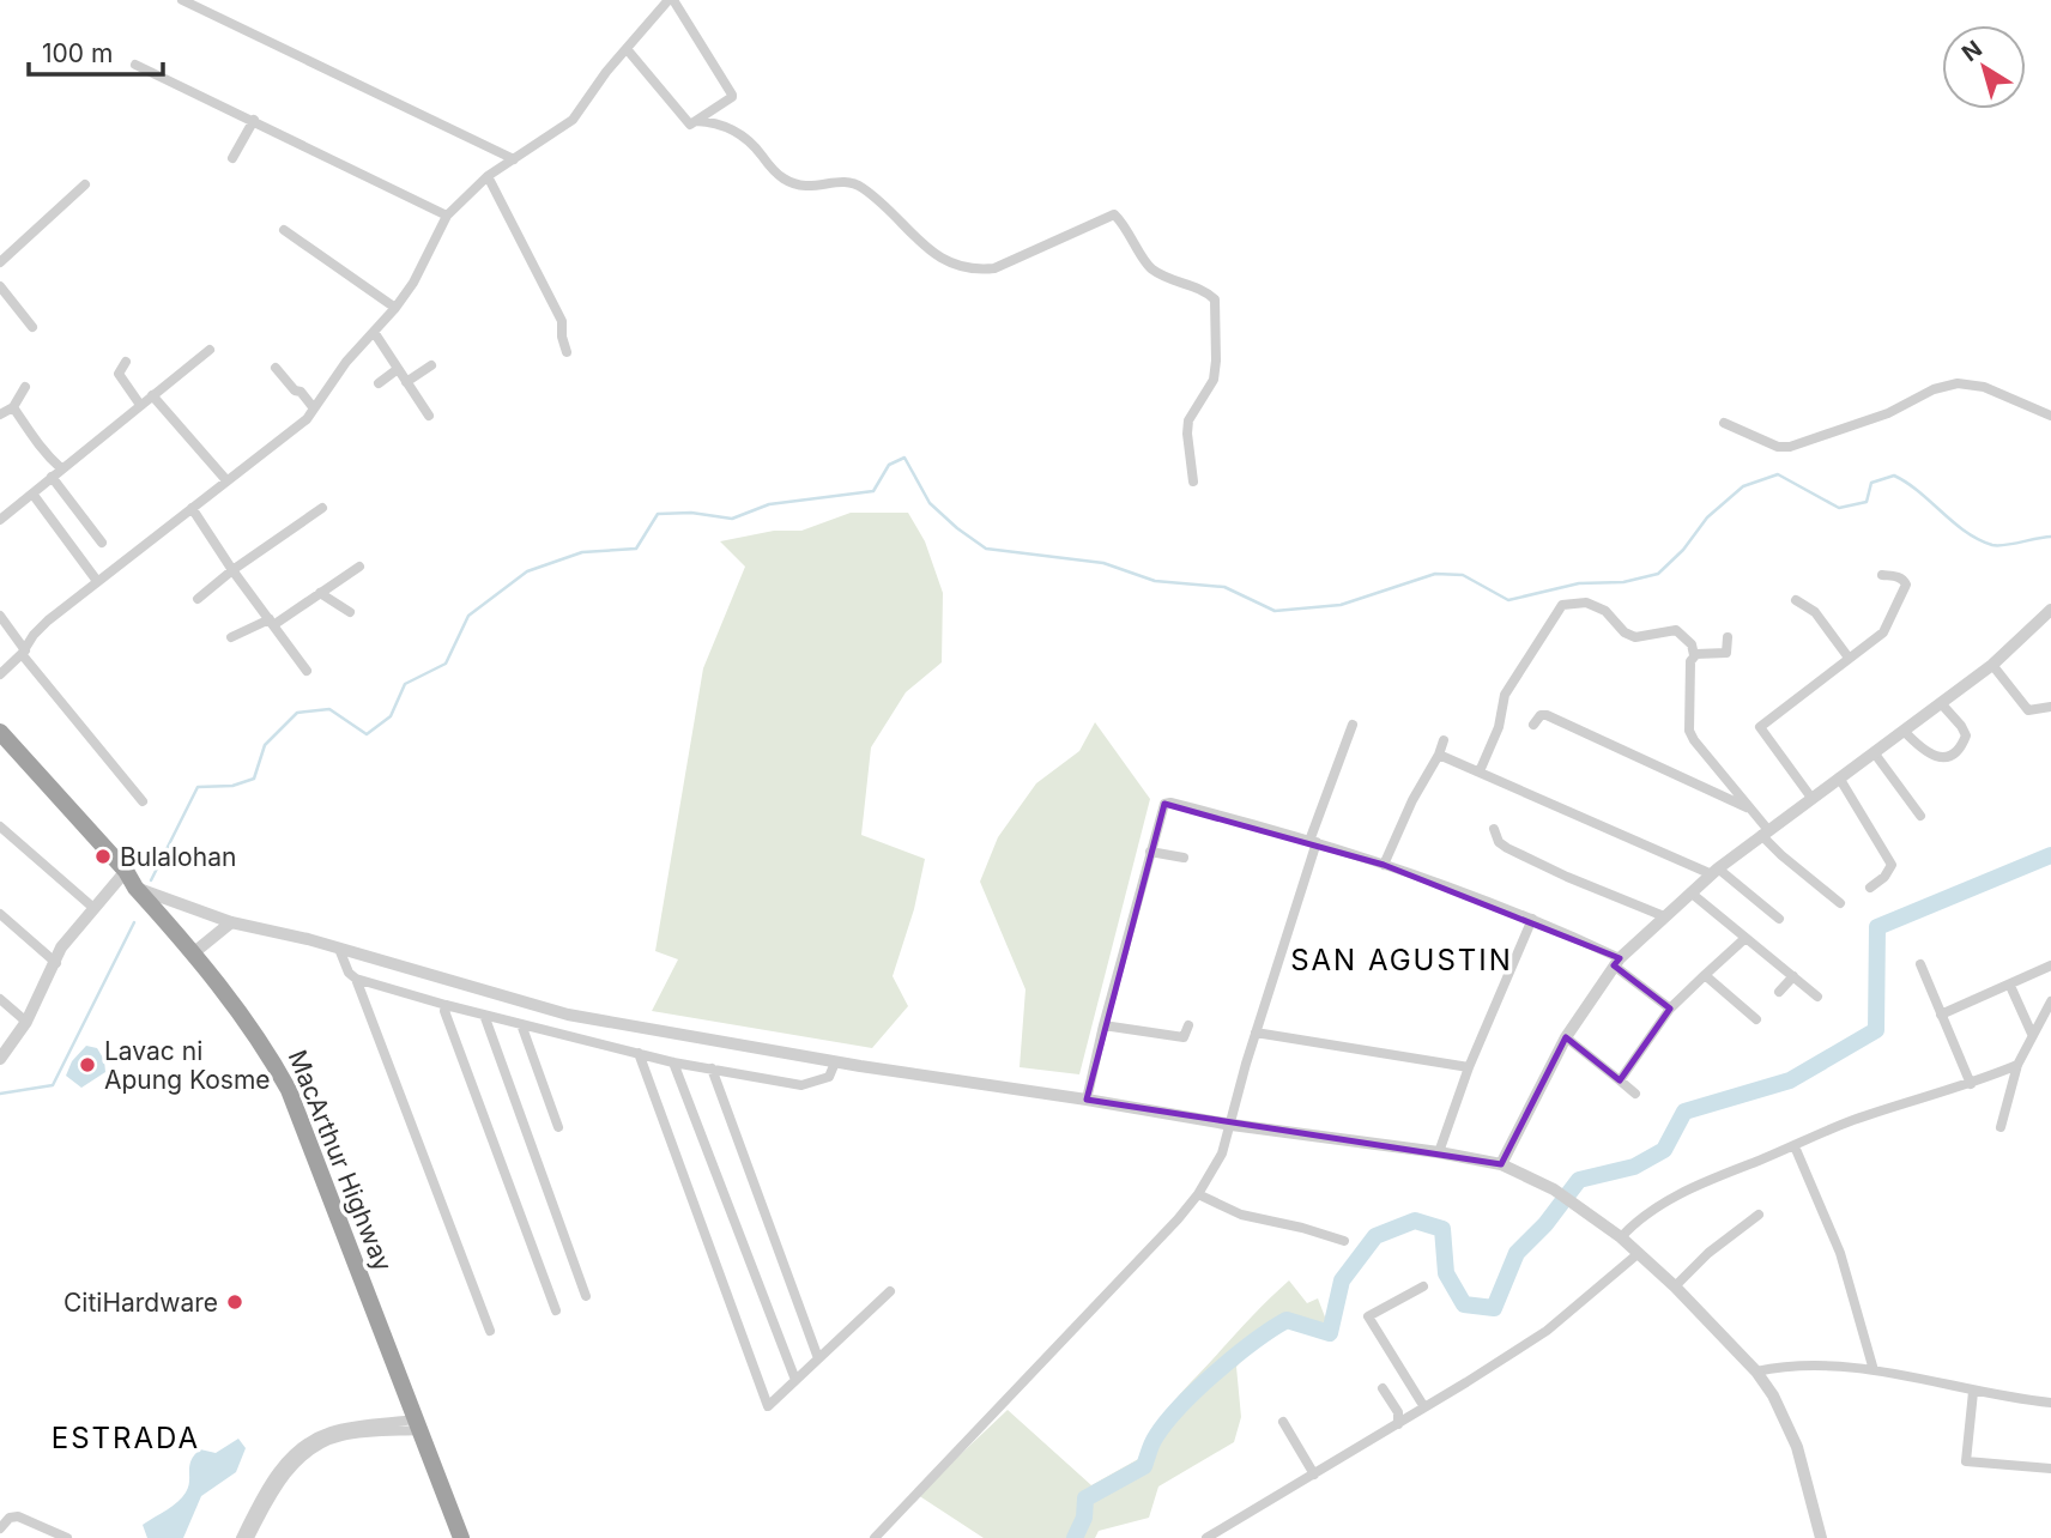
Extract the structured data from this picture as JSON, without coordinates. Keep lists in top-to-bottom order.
{
  "streets": {
    "highway": ["MacArthur Highway"]
  },
  "districts": ["SAN AGUSTIN", "ESTRADA"],
  "places": ["Bulalohan", "Lavac ni Apung Kosme", "CitiHardware"],
  "scale_bar": "100 m",
  "north": "top left"
}
